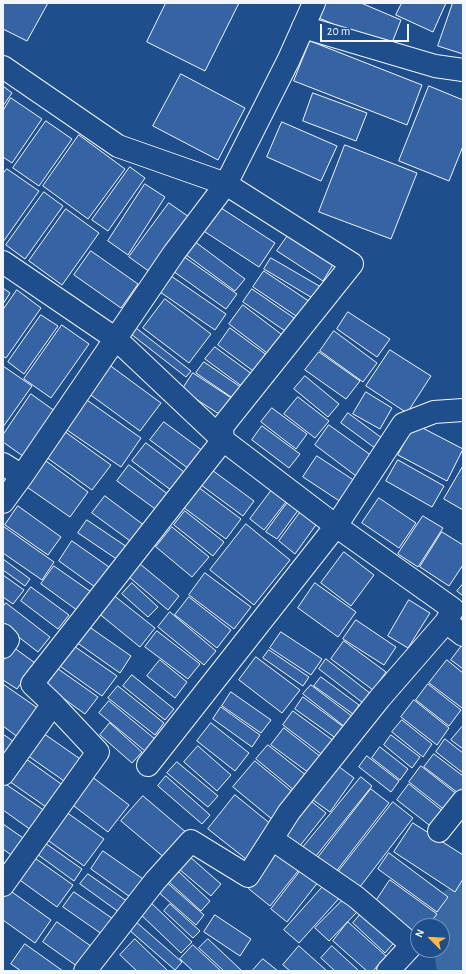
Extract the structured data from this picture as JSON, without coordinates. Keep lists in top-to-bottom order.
{
  "scale_bar": "20 m",
  "north": "top left"
}
